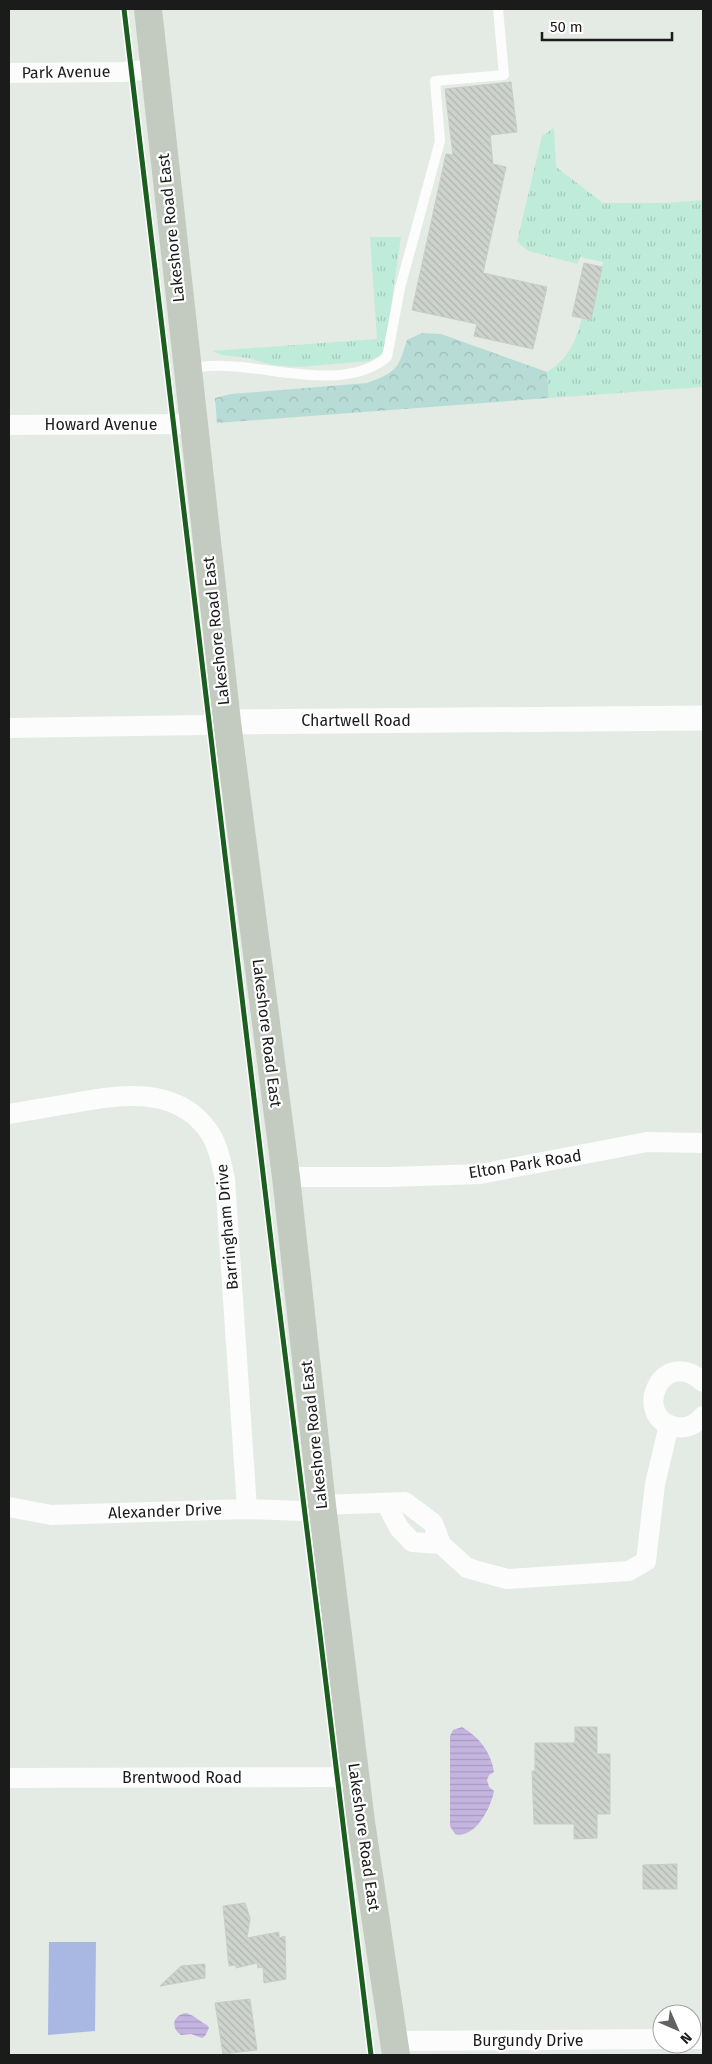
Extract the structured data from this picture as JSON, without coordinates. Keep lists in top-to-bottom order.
{
  "streets": {
    "main road": ["Lakeshore Road East"],
    "street": [
      "Park Avenue",
      "Howard Avenue",
      "Chartwell Road",
      "Elton Park Road",
      "Barringham Drive",
      "Alexander Drive",
      "Brentwood Road",
      "Burgundy Drive"
    ]
  },
  "crossings": [
    ["Park Avenue", "Lakeshore Road East"],
    ["Lakeshore Road East", "Howard Avenue"],
    ["Lakeshore Road East", "Chartwell Road"],
    ["Lakeshore Road East", "Elton Park Road"],
    ["Lakeshore Road East", "Alexander Drive"],
    ["Lakeshore Road East", "Brentwood Road"],
    ["Lakeshore Road East", "Burgundy Drive"],
    ["Barringham Drive", "Alexander Drive"]
  ],
  "scale_bar": "50 m",
  "north": "bottom right"
}
